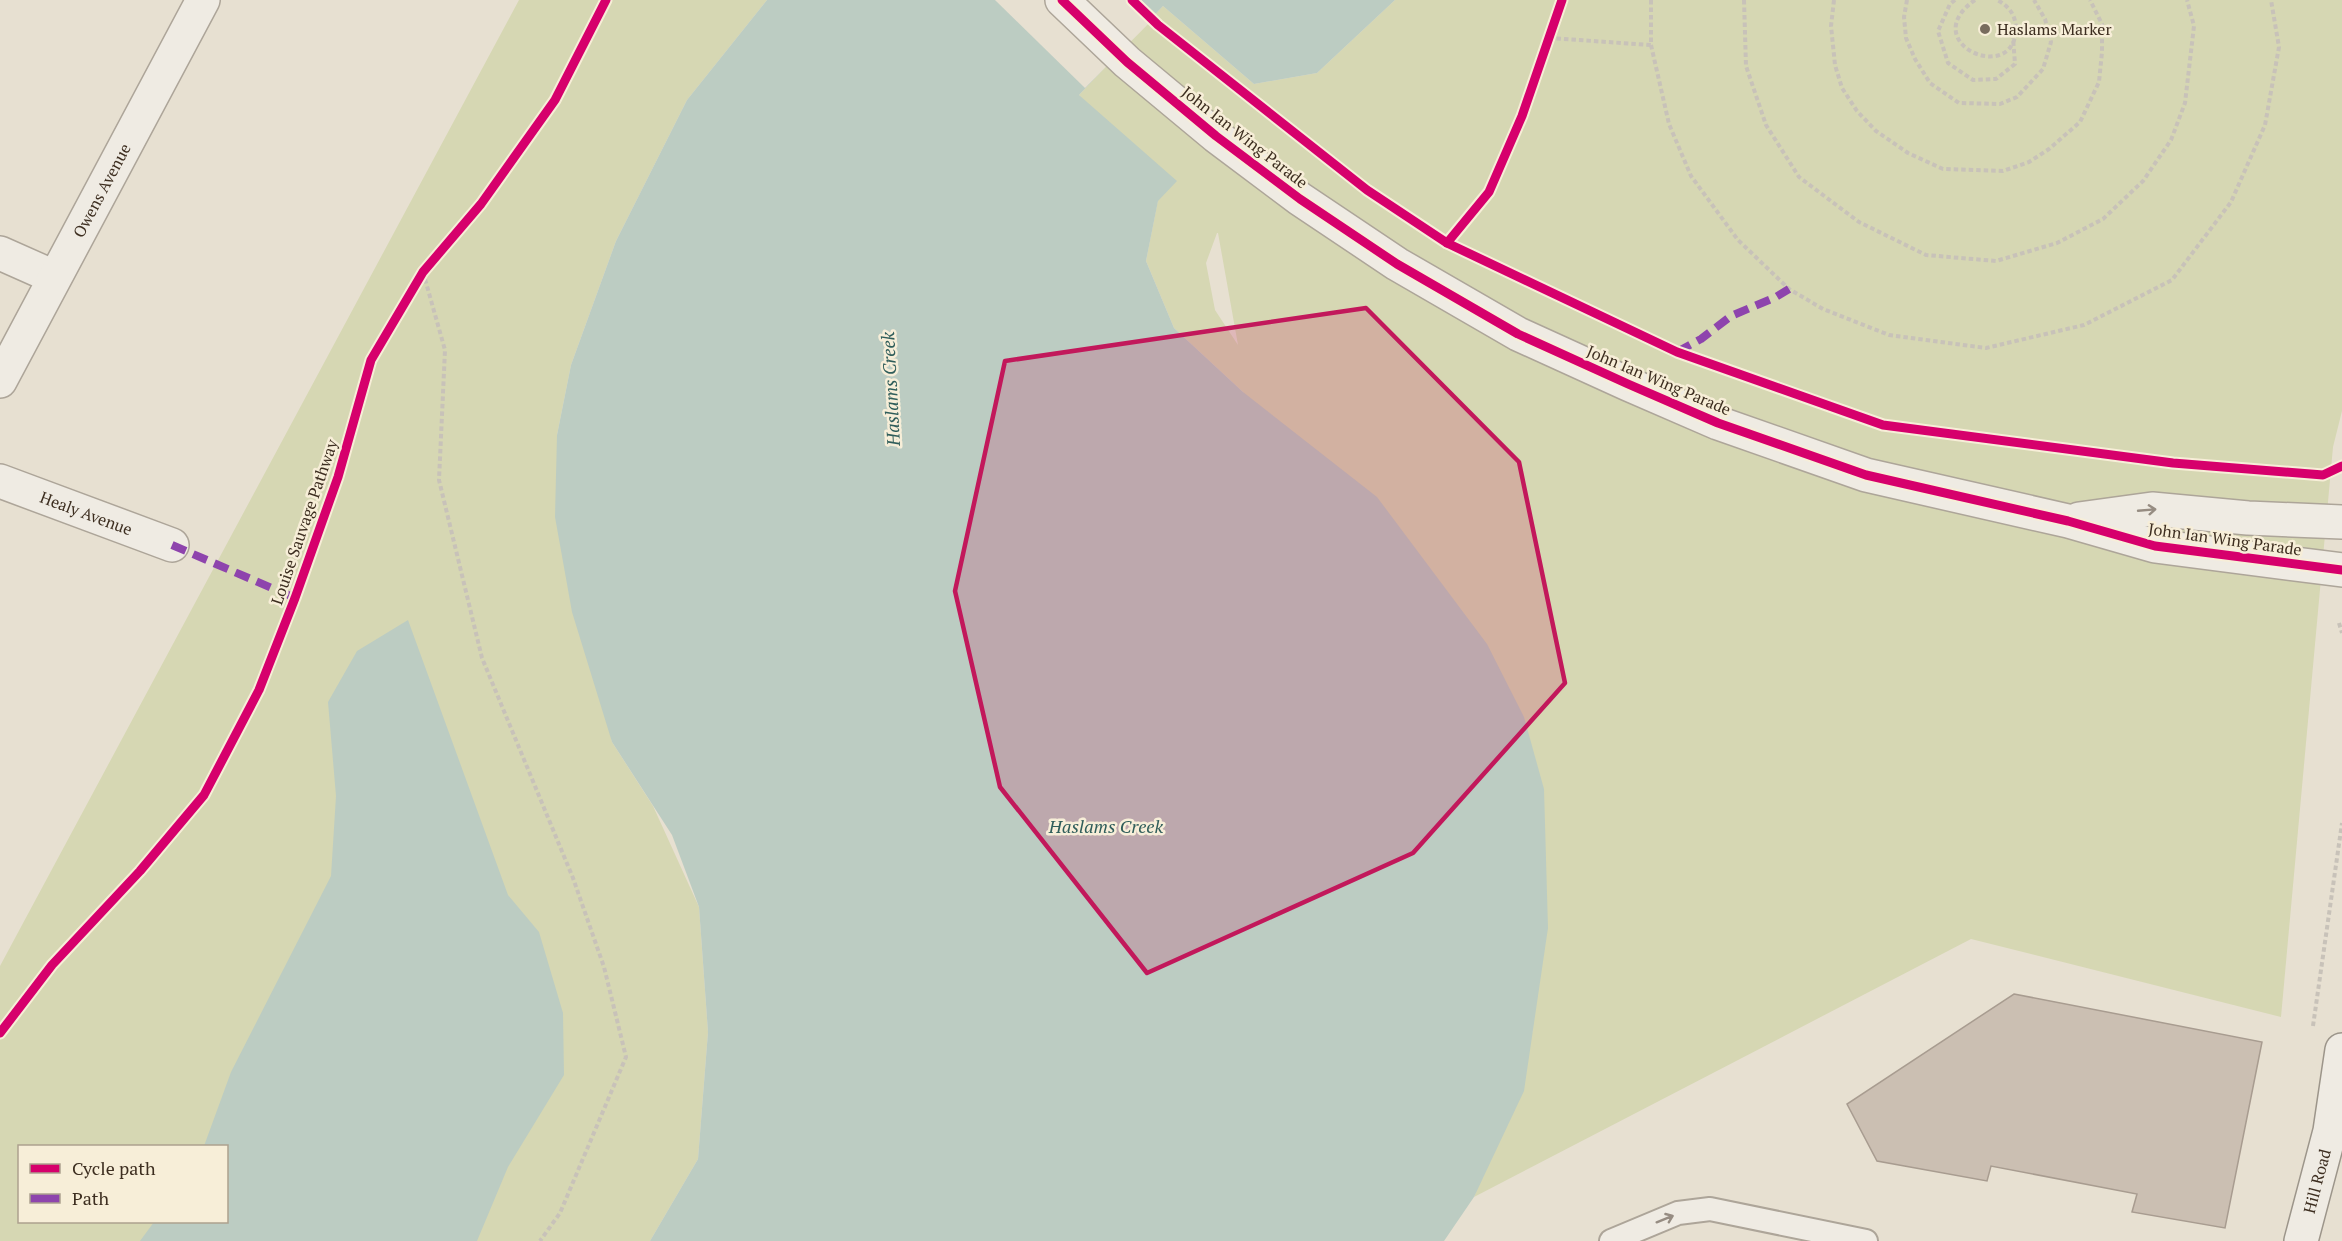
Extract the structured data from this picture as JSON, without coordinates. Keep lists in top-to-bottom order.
{
  "streets": {
    "street": [
      "John Ian Wing Parade",
      "Owens Avenue",
      "Healy Avenue",
      "Hill Road"
    ],
    "cycle path": ["Louise Sauvage Pathway"]
  },
  "water": ["Haslams Creek"],
  "places": ["Haslams Marker"],
  "legend": ["Cycle path", "Path"]
}
